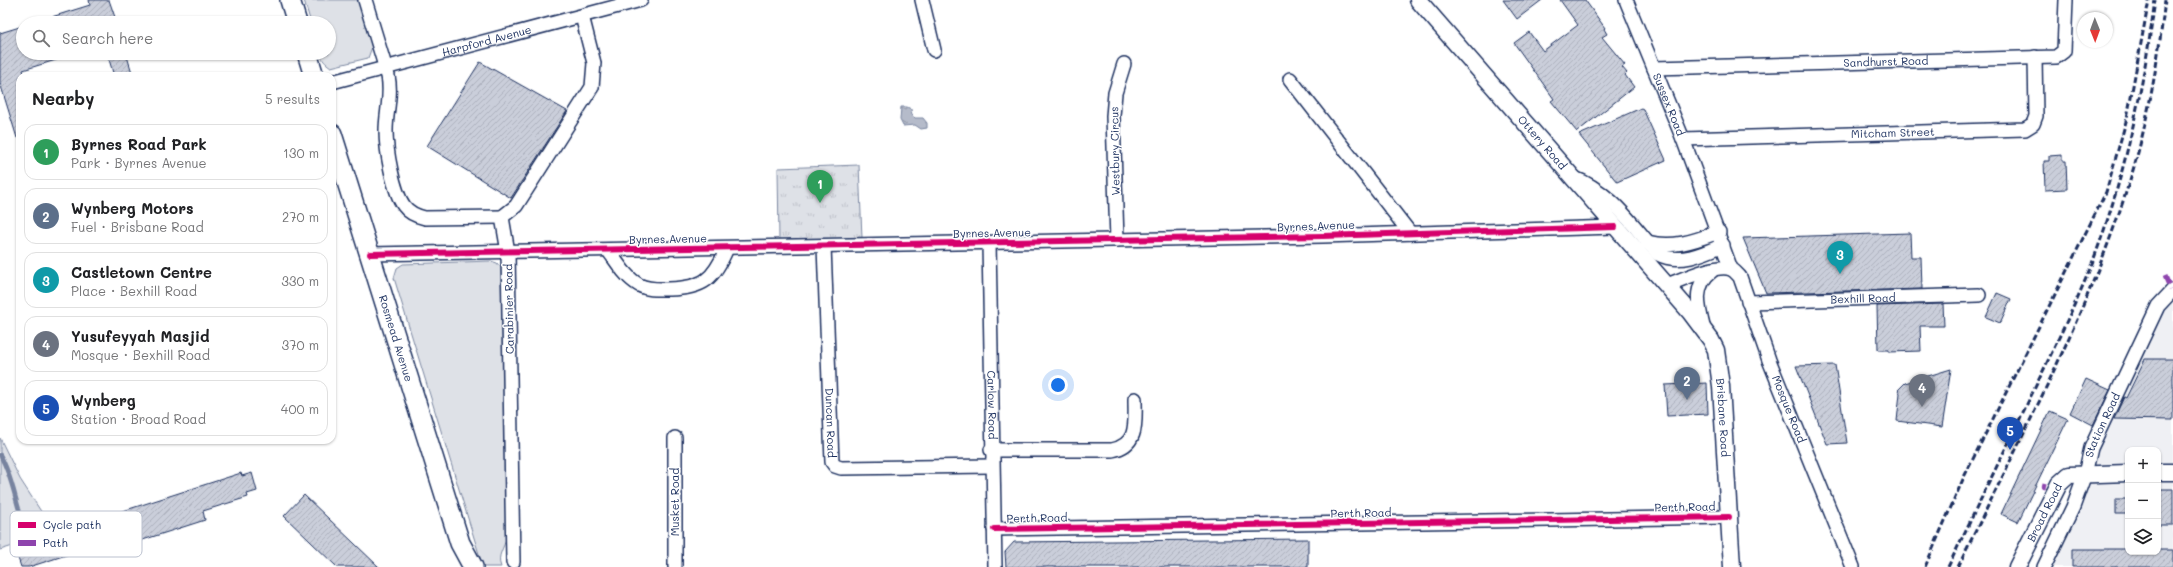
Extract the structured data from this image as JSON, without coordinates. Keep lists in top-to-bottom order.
{
  "streets": {
    "main road": ["Rosmead Avenue"],
    "street": [
      "Harpford Avenue",
      "Sandhurst Road",
      "Sussex Road",
      "Mitcham Street",
      "Ottery Road",
      "Westbury Circus",
      "Byrnes Avenue",
      "Bexhill Road",
      "Carabinier Road",
      "Carlow Road",
      "Mosque Road",
      "Brisbane Road",
      "Duncan Road",
      "Station Road",
      "Musket Road",
      "Perth Road",
      "Broad Road"
    ]
  },
  "crossings": [
    ["Sandhurst Road", "Sussex Road"],
    ["Sandhurst Road", "Mitcham Street"],
    ["Sussex Road", "Mitcham Street"],
    ["Sussex Road", "Mosque Road"],
    ["Ottery Road", "Byrnes Avenue"],
    ["Ottery Road", "Brisbane Road"],
    ["Westbury Circus", "Byrnes Avenue"],
    ["Byrnes Avenue", "Carabinier Road"],
    ["Byrnes Avenue", "Rosmead Avenue"],
    ["Byrnes Avenue", "Carlow Road"],
    ["Byrnes Avenue", "Duncan Road"],
    ["Bexhill Road", "Mosque Road"],
    ["Carlow Road", "Duncan Road"],
    ["Carlow Road", "Perth Road"],
    ["Brisbane Road", "Perth Road"],
    ["Station Road", "Broad Road"]
  ],
  "legend": ["Cycle path", "Path"],
  "north": "bottom",
  "page": {
    "search": "Search here",
    "heading": ["Nearby", "5 results"],
    "list": [
      {
        "mark": "1",
        "name": "Byrnes Road Park",
        "note": "Park · Byrnes Avenue",
        "value": "130 m"
      },
      {
        "mark": "2",
        "name": "Wynberg Motors",
        "note": "Fuel · Brisbane Road",
        "value": "270 m"
      },
      {
        "mark": "3",
        "name": "Castletown Centre",
        "note": "Place · Bexhill Road",
        "value": "330 m"
      },
      {
        "mark": "4",
        "name": "Yusufeyyah Masjid",
        "note": "Mosque · Bexhill Road",
        "value": "370 m"
      },
      {
        "mark": "5",
        "name": "Wynberg",
        "note": "Station · Broad Road",
        "value": "400 m"
      }
    ],
    "pins": [
      "1",
      "3",
      "2",
      "4",
      "5"
    ],
    "map_buttons": ["+", "−"]
  }
}
